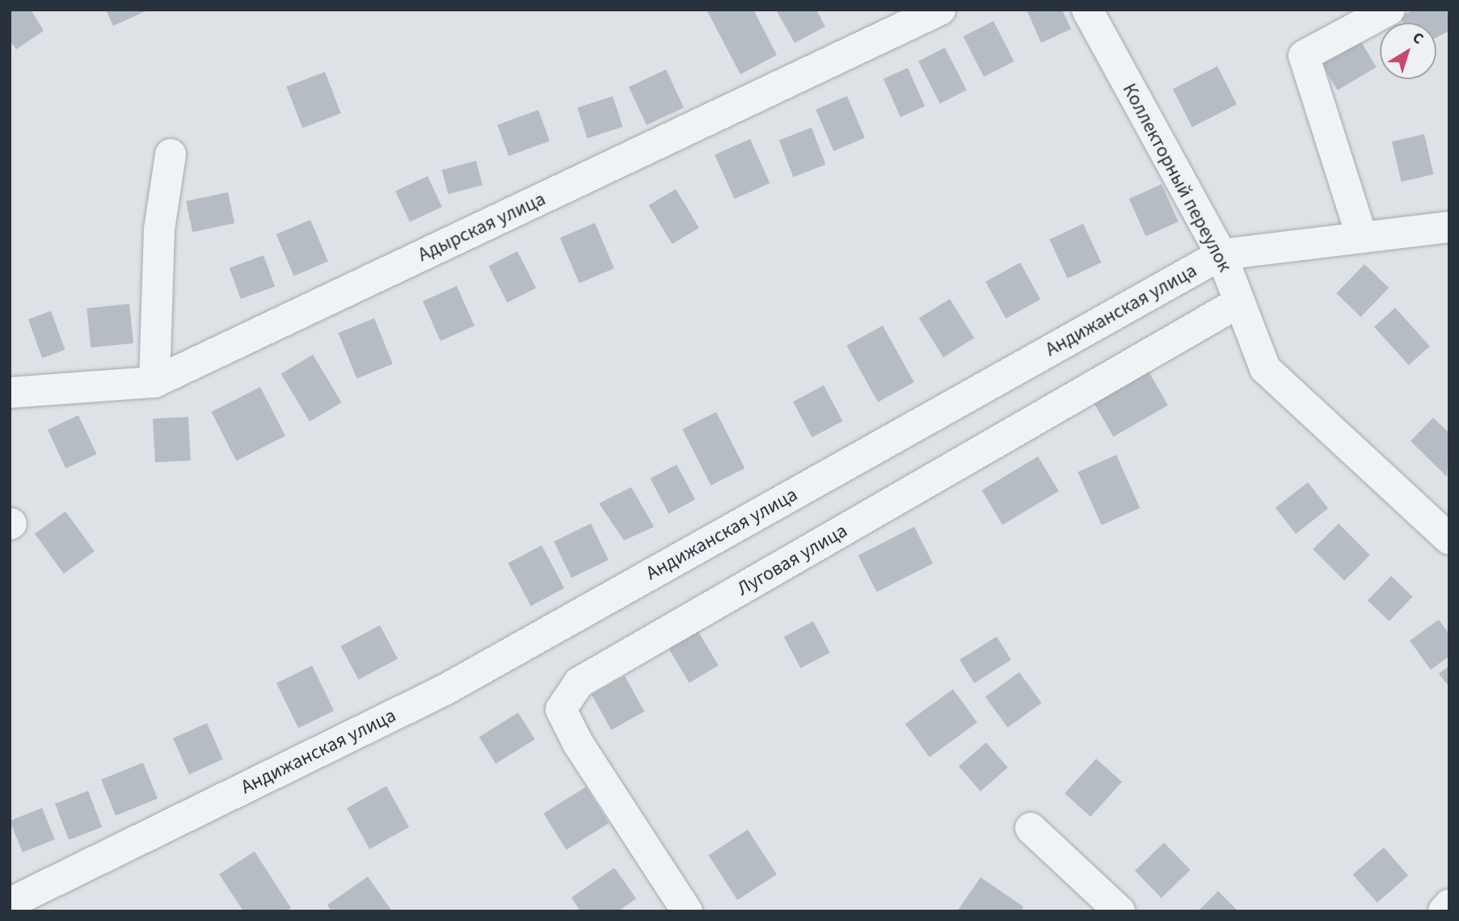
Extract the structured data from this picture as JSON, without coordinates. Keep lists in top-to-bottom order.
{
  "streets": {
    "street": [
      "Коллекторный переулок",
      "Адырская улица",
      "Андижанская улица",
      "Луговая улица"
    ]
  },
  "crossings": [
    ["Коллекторный переулок", "Андижанская улица"],
    ["Коллекторный переулок", "Луговая улица"]
  ],
  "north": "top right"
}
